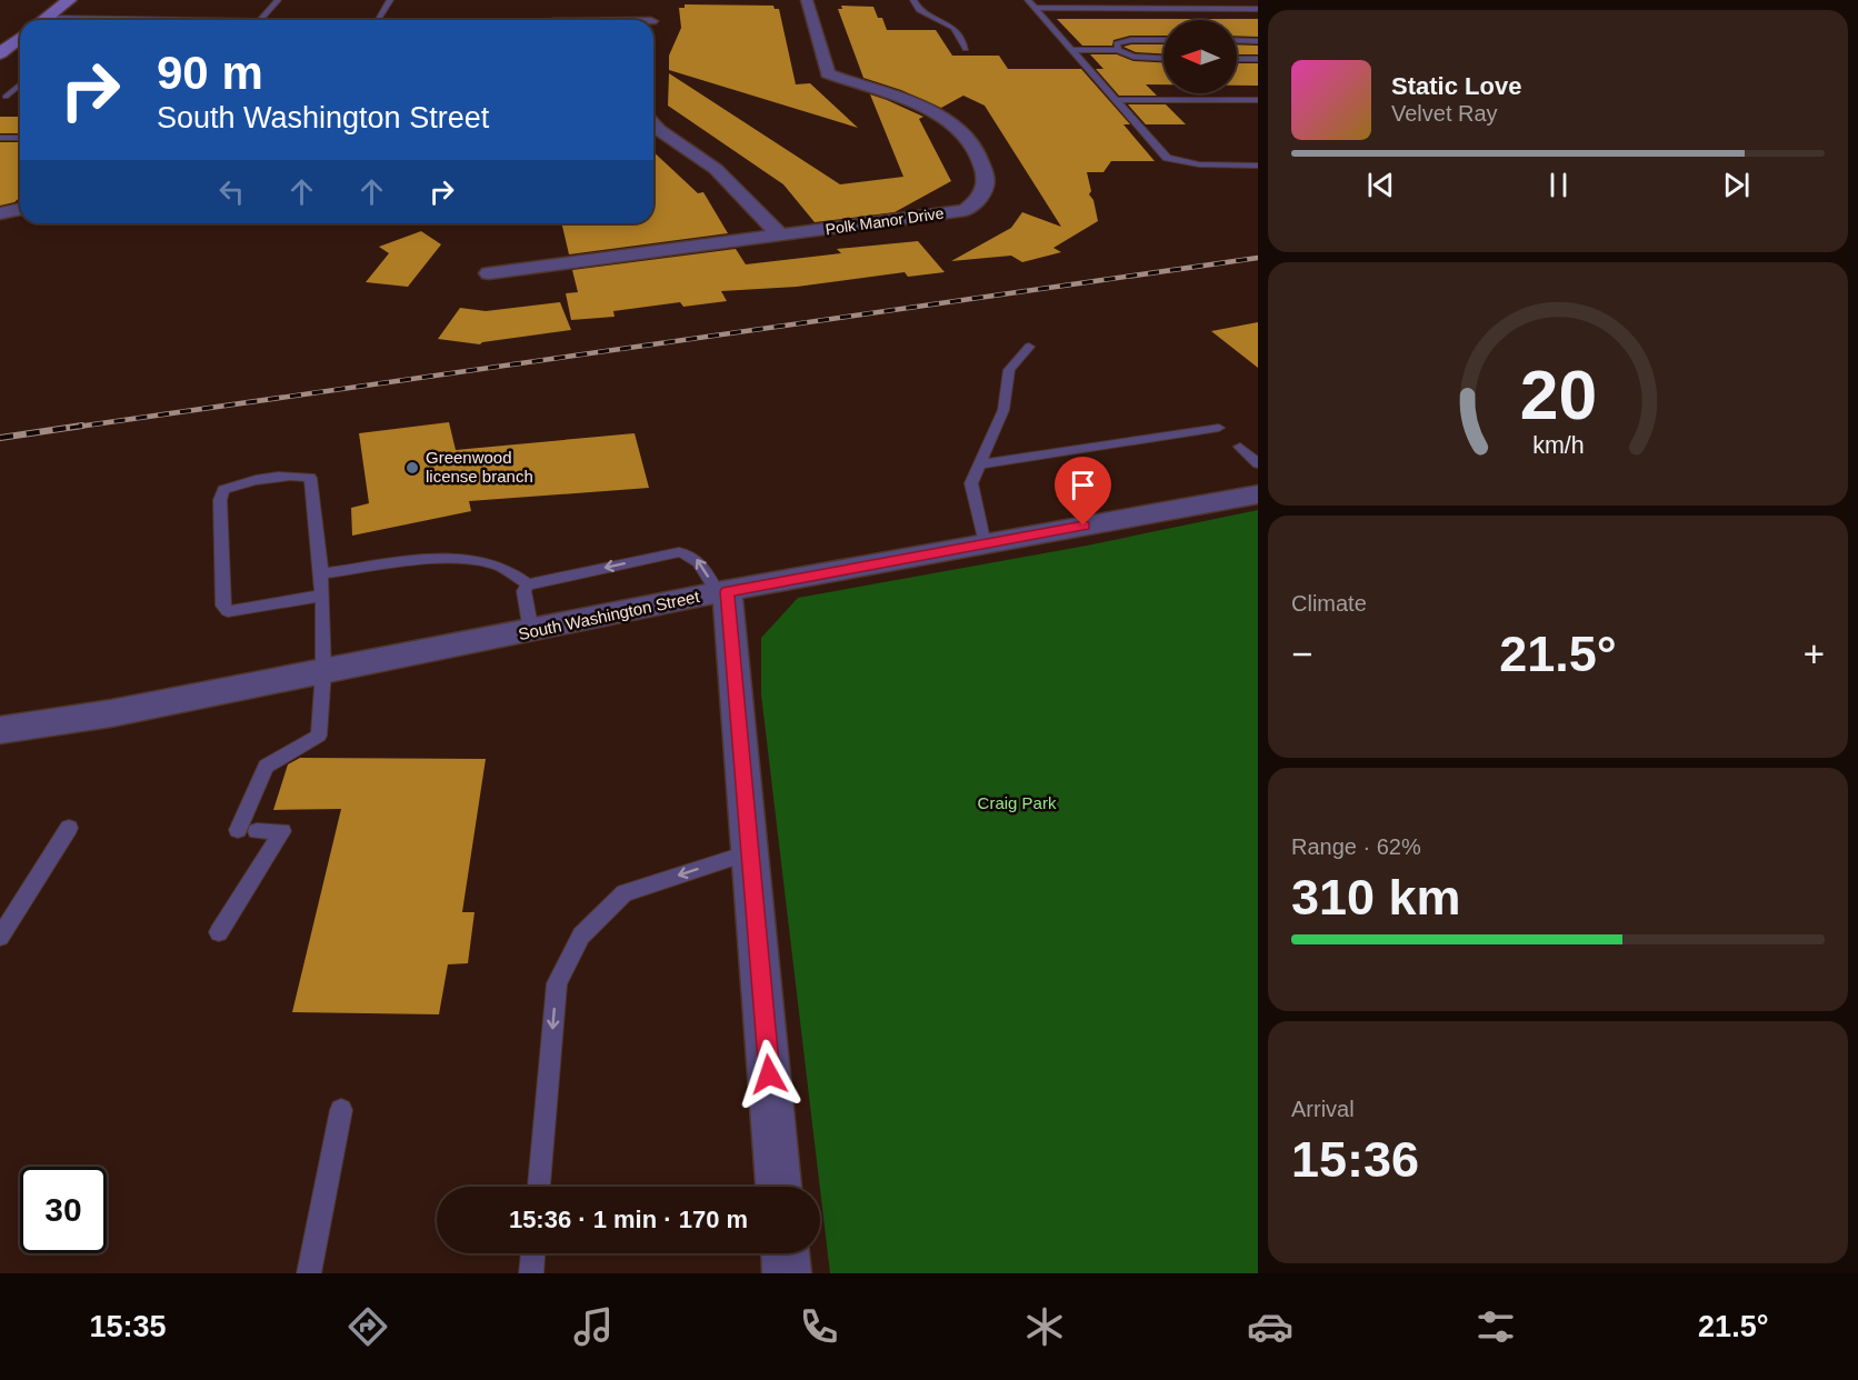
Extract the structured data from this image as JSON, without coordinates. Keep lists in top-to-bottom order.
{
  "streets": {
    "street": ["Polk Manor Drive", "South Washington Street"]
  },
  "parks": ["Craig Park"],
  "places": ["Greenwood license branch"],
  "north": "left",
  "page": {
    "turn": ["90 m", "South Washington Street"],
    "song": ["Static Love", "Velvet Ray"],
    "tile": [
      "Climate",
      ["Range · 62%", "310 km"],
      ["Arrival", "15:36"]
    ],
    "heat": ["−", "21.5°", "+"],
    "limit": "30",
    "trip": "15:36 · 1 min · 170 m",
    "tabs": ["15:35", "21.5°"],
    "gauge": ["20", "km/h"]
  }
}
